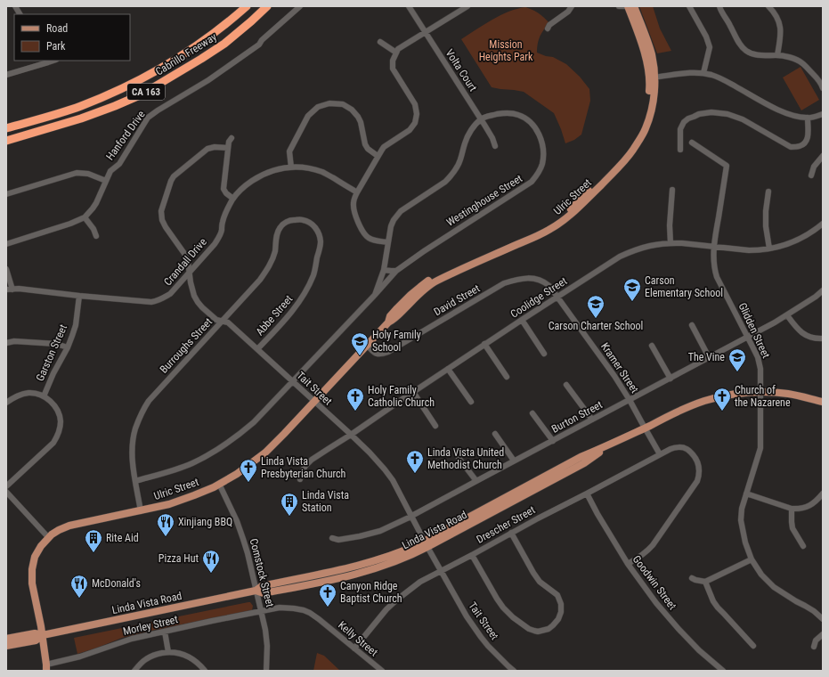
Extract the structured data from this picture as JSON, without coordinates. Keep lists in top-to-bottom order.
{
  "streets": {
    "highway": ["Cabrillo Freeway", "CA 163"],
    "main road": ["Ulric Street", "Linda Vista Road"],
    "street": [
      "Volta Court",
      "Hanford Drive",
      "Westinghouse Street",
      "Crandall Drive",
      "Coolidge Street",
      "David Street",
      "Abbe Street",
      "Glidden Street",
      "Burroughs Street",
      "Garston Street",
      "Kramer Street",
      "Tait Street",
      "Burton Street",
      "Drescher Street",
      "Comstock Street",
      "Goodwin Street",
      "Morley Street",
      "Kelly Street"
    ]
  },
  "crossings": [
    ["Volta Court", "Westinghouse Street"],
    ["Ulric Street", "David Street"],
    ["Ulric Street", "Burroughs Street"],
    ["Ulric Street", "Tait Street"],
    ["Ulric Street", "Linda Vista Road"],
    ["Ulric Street", "Comstock Street"],
    ["Ulric Street", "Morley Street"],
    ["Crandall Drive", "Garston Street"],
    ["Crandall Drive", "Tait Street"],
    ["Coolidge Street", "David Street"],
    ["Coolidge Street", "Glidden Street"],
    ["Coolidge Street", "Kramer Street"],
    ["Coolidge Street", "Tait Street"],
    ["David Street", "Kramer Street"],
    ["Abbe Street", "Burroughs Street"],
    ["Abbe Street", "Tait Street"],
    ["Glidden Street", "Burton Street"],
    ["Glidden Street", "Linda Vista Road"],
    ["Burroughs Street", "Tait Street"],
    ["Kramer Street", "Burton Street"],
    ["Kramer Street", "Drescher Street"],
    ["Kramer Street", "Linda Vista Road"],
    ["Tait Street", "Burton Street"],
    ["Tait Street", "Drescher Street"],
    ["Tait Street", "Linda Vista Road"],
    ["Drescher Street", "Goodwin Street"],
    ["Drescher Street", "Kelly Street"],
    ["Linda Vista Road", "Comstock Street"],
    ["Comstock Street", "Morley Street"],
    ["Comstock Street", "Kelly Street"],
    ["Morley Street", "Kelly Street"]
  ],
  "parks": ["Mission Heights Park"],
  "places": {
    "school or university": [
      "Carson Elementary School",
      "Carson Charter School",
      "Holy Family School",
      "The Vine"
    ],
    "church": [
      "Holy Family Catholic Church",
      "Church of the Nazarene",
      "Linda Vista United Methodist Church",
      "Linda Vista Presbyterian Church",
      "Canyon Ridge Baptist Church"
    ],
    "building": ["Linda Vista Station", "Rite Aid"],
    "restaurant": ["Xinjiang BBQ", "Pizza Hut", "McDonald's"]
  },
  "legend": ["Road", "Park"]
}
